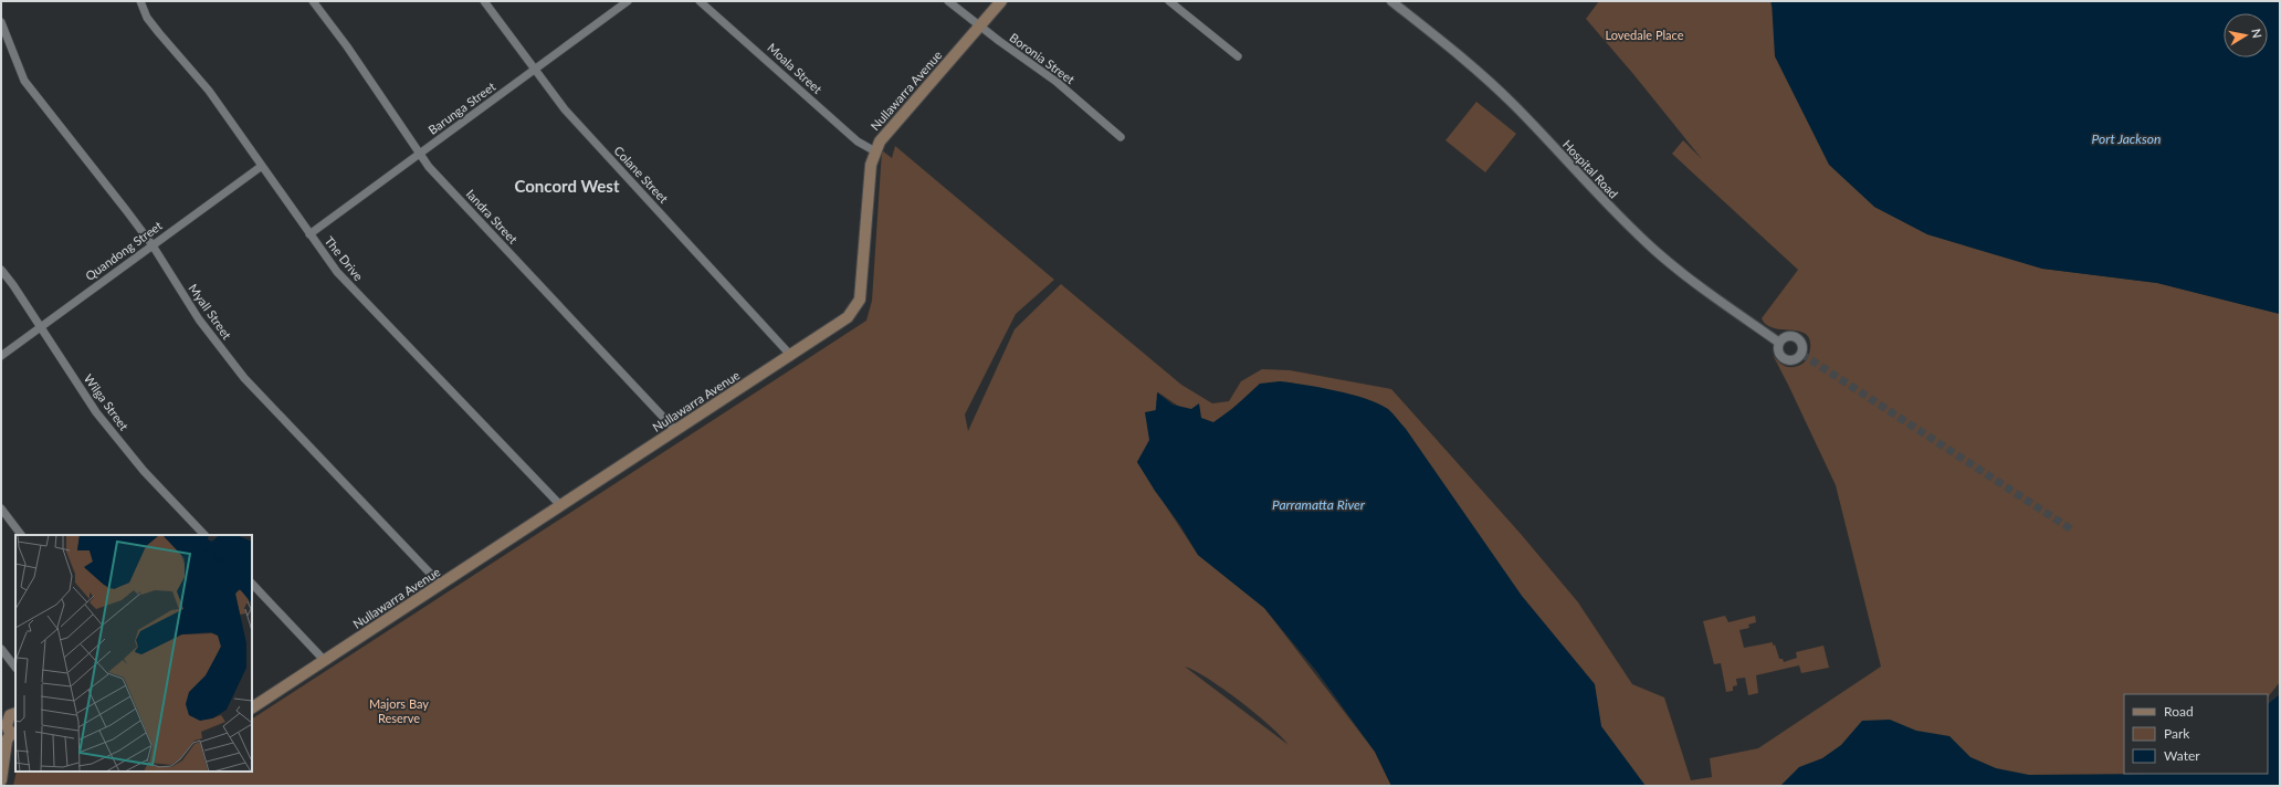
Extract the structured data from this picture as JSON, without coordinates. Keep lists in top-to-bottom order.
{
  "streets": {
    "main road": ["Nullawarra Avenue"],
    "street": [
      "Boronia Street",
      "Moala Street",
      "Barunga Street",
      "Hospital Road",
      "Colane Street",
      "Iandra Street",
      "Quandong Street",
      "The Drive",
      "Myall Street",
      "Wilga Street"
    ]
  },
  "crossings": [
    ["Boronia Street", "Nullawarra Avenue"],
    ["Moala Street", "Nullawarra Avenue"],
    ["Nullawarra Avenue", "Colane Street"],
    ["Nullawarra Avenue", "Iandra Street"],
    ["Nullawarra Avenue", "The Drive"],
    ["Nullawarra Avenue", "Myall Street"],
    ["Barunga Street", "Colane Street"],
    ["Barunga Street", "Iandra Street"],
    ["Barunga Street", "The Drive"],
    ["Quandong Street", "The Drive"],
    ["Quandong Street", "Myall Street"],
    ["Quandong Street", "Wilga Street"]
  ],
  "districts": ["Concord West"],
  "water": ["Port Jackson", "Parramatta River"],
  "parks": ["Lovedale Place", "Majors Bay Reserve"],
  "legend": ["Road", "Park", "Water"],
  "north": "right"
}
